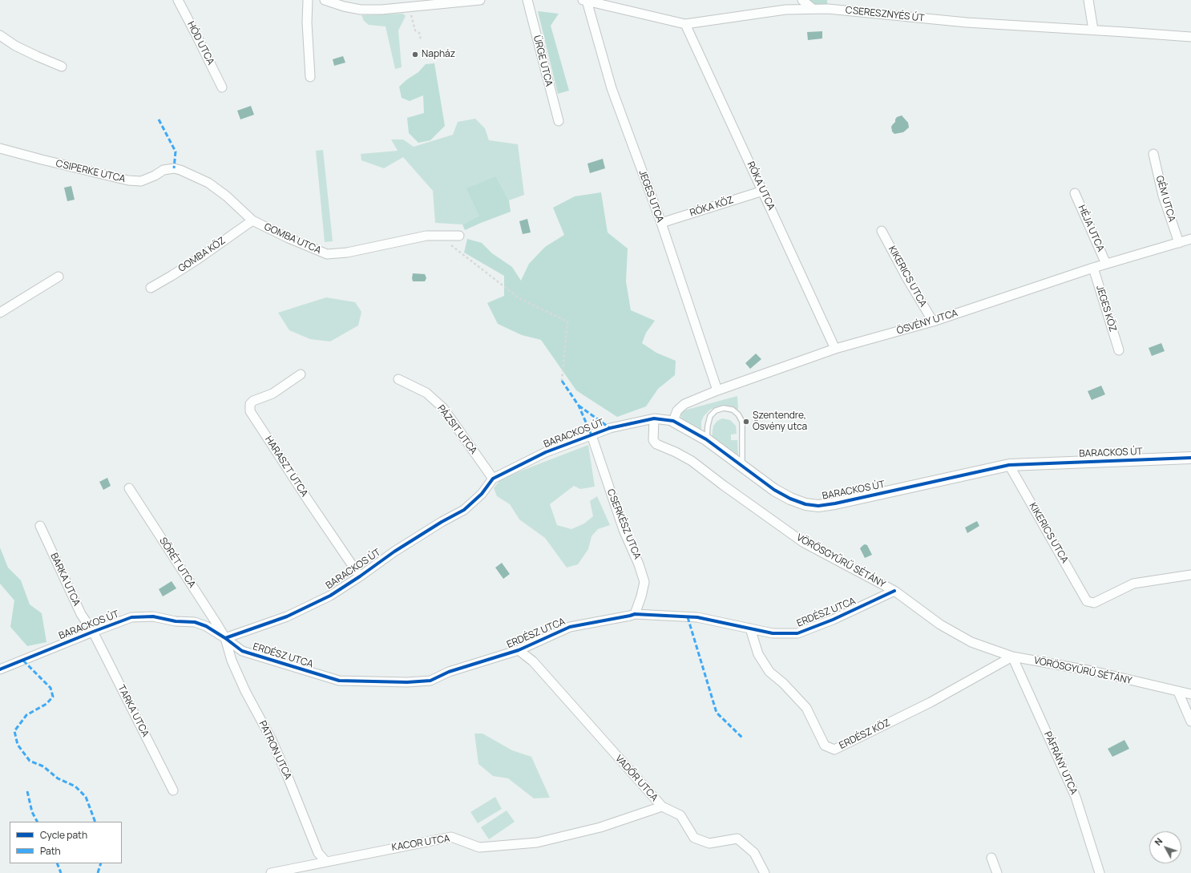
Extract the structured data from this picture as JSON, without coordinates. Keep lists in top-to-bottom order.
{
  "streets": {
    "street": [
      "CSERESZNYÉS ÚT",
      "HÓD UTCA",
      "ÜRGE UTCA",
      "CSIPERKE UTCA",
      "RÓKA UTCA",
      "JEGES UTCA",
      "GÉM UTCA",
      "RÓKA KÖZ",
      "HÉJA UTCA",
      "GOMBA UTCA",
      "GOMBA KÖZ",
      "KIKERICS UTCA",
      "JEGES KÖZ",
      "ÖSVÉNY UTCA",
      "PÁZSIT UTCA",
      "BARACKOS ÚT",
      "HARASZT UTCA",
      "CSERKÉSZ UTCA",
      "VÖRÖSGYŰRŰ SÉTÁNY",
      "SÖRÉT UTCA",
      "BARKA UTCA",
      "ERDÉSZ UTCA",
      "TARKA UTCA",
      "ERDÉSZ KÖZ",
      "PATRON UTCA",
      "PÁFRÁNY UTCA",
      "VADŐR UTCA",
      "KACOR UTCA"
    ]
  },
  "crossings": [
    ["CSERESZNYÉS ÚT", "RÓKA UTCA"],
    ["CSERESZNYÉS ÚT", "JEGES UTCA"],
    ["CSIPERKE UTCA", "GOMBA UTCA"],
    ["RÓKA UTCA", "RÓKA KÖZ"],
    ["RÓKA UTCA", "ÖSVÉNY UTCA"],
    ["JEGES UTCA", "RÓKA KÖZ"],
    ["JEGES UTCA", "ÖSVÉNY UTCA"],
    ["GÉM UTCA", "ÖSVÉNY UTCA"],
    ["HÉJA UTCA", "ÖSVÉNY UTCA"],
    ["GOMBA UTCA", "GOMBA KÖZ"],
    ["KIKERICS UTCA", "ÖSVÉNY UTCA"],
    ["KIKERICS UTCA", "BARACKOS ÚT"],
    ["JEGES KÖZ", "ÖSVÉNY UTCA"],
    ["ÖSVÉNY UTCA", "BARACKOS ÚT"],
    ["PÁZSIT UTCA", "BARACKOS ÚT"],
    ["BARACKOS ÚT", "HARASZT UTCA"],
    ["BARACKOS ÚT", "CSERKÉSZ UTCA"],
    ["BARACKOS ÚT", "VÖRÖSGYŰRŰ SÉTÁNY"],
    ["BARACKOS ÚT", "SÖRÉT UTCA"],
    ["BARACKOS ÚT", "BARKA UTCA"],
    ["BARACKOS ÚT", "ERDÉSZ UTCA"],
    ["BARACKOS ÚT", "TARKA UTCA"],
    ["BARACKOS ÚT", "PATRON UTCA"],
    ["CSERKÉSZ UTCA", "ERDÉSZ UTCA"],
    ["VÖRÖSGYŰRŰ SÉTÁNY", "ERDÉSZ UTCA"],
    ["VÖRÖSGYŰRŰ SÉTÁNY", "ERDÉSZ KÖZ"],
    ["VÖRÖSGYŰRŰ SÉTÁNY", "PÁFRÁNY UTCA"],
    ["SÖRÉT UTCA", "ERDÉSZ UTCA"],
    ["SÖRÉT UTCA", "PATRON UTCA"],
    ["BARKA UTCA", "TARKA UTCA"],
    ["ERDÉSZ UTCA", "ERDÉSZ KÖZ"],
    ["ERDÉSZ UTCA", "PATRON UTCA"],
    ["ERDÉSZ UTCA", "VADŐR UTCA"],
    ["ERDÉSZ KÖZ", "PÁFRÁNY UTCA"],
    ["PATRON UTCA", "KACOR UTCA"],
    ["VADŐR UTCA", "KACOR UTCA"]
  ],
  "places": ["Napház", "Szentendre, Ösvény utca"],
  "legend": ["Cycle path", "Path"],
  "north": "top left"
}
